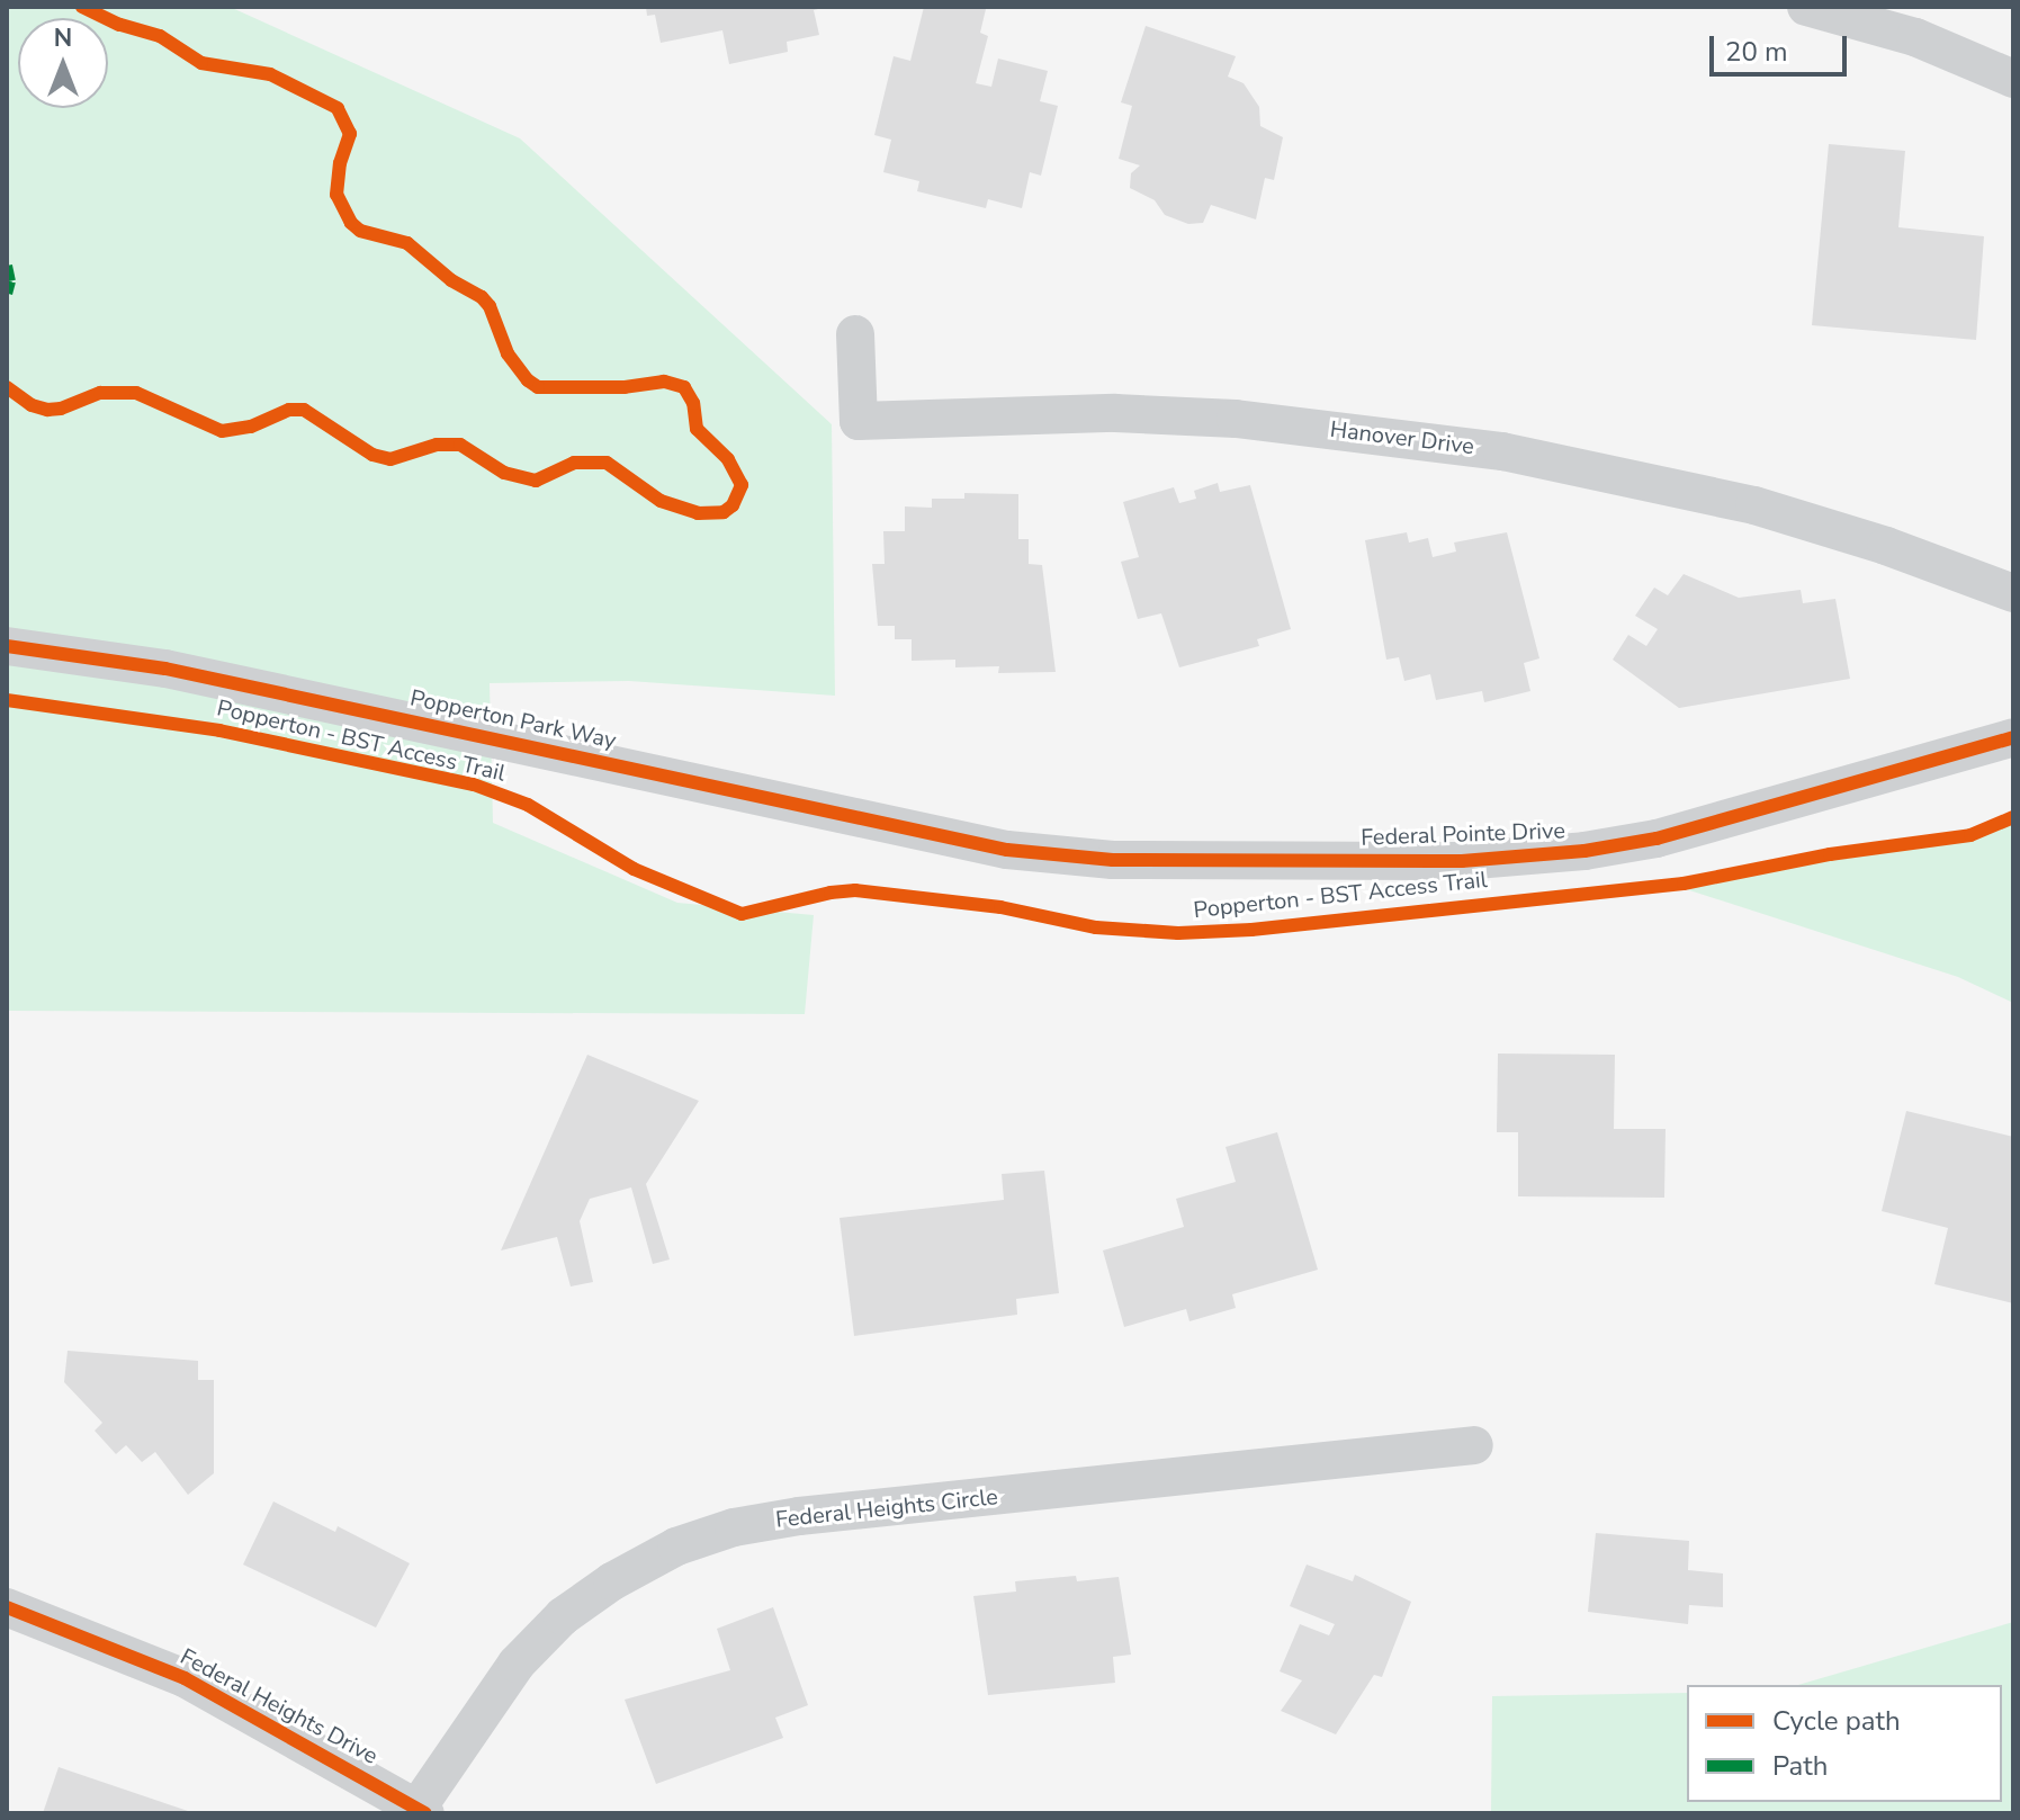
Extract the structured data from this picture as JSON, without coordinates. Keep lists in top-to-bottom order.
{
  "streets": {
    "street": [
      "Hanover Drive",
      "Popperton Park Way",
      "Federal Pointe Drive",
      "Federal Heights Circle",
      "Federal Heights Drive"
    ],
    "cycle path": ["Popperton - BST Access Trail"]
  },
  "crossings": [
    ["Popperton Park Way", "Federal Pointe Drive"],
    ["Federal Heights Circle", "Federal Heights Drive"]
  ],
  "legend": ["Cycle path", "Path"],
  "scale_bar": "20 m",
  "north": "top"
}
